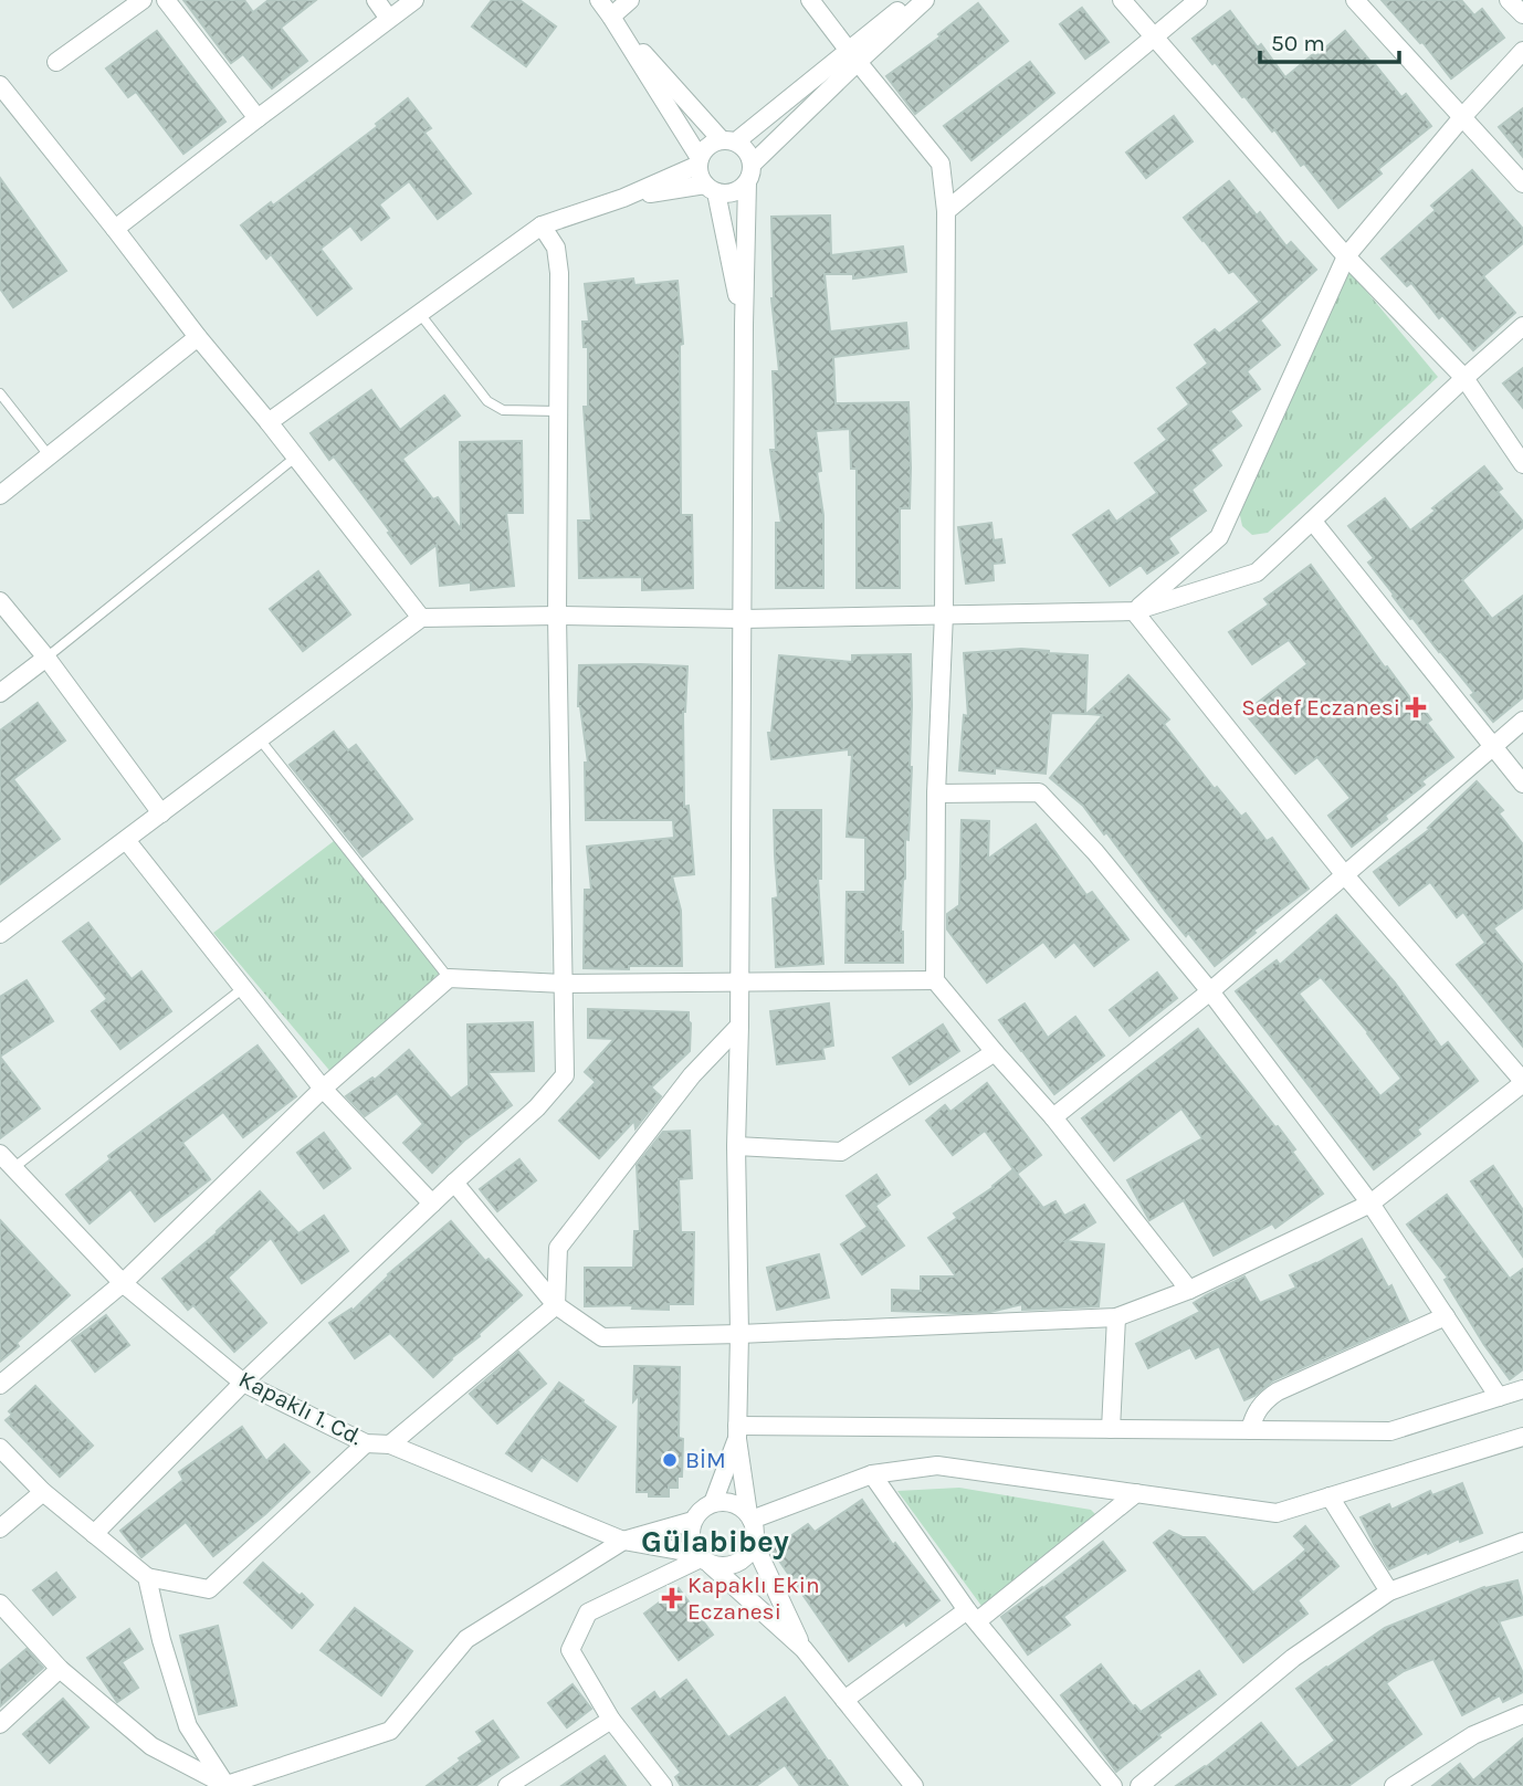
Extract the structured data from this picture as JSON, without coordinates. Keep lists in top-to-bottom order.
{
  "streets": {
    "street": ["Kapaklı 1. Cd."]
  },
  "districts": ["Gülabibey"],
  "places": {
    "health": ["Sedef Eczanesi", "Kapaklı Ekin Eczanesi"],
    "other": ["BİM"]
  },
  "scale_bar": "50 m"
}
